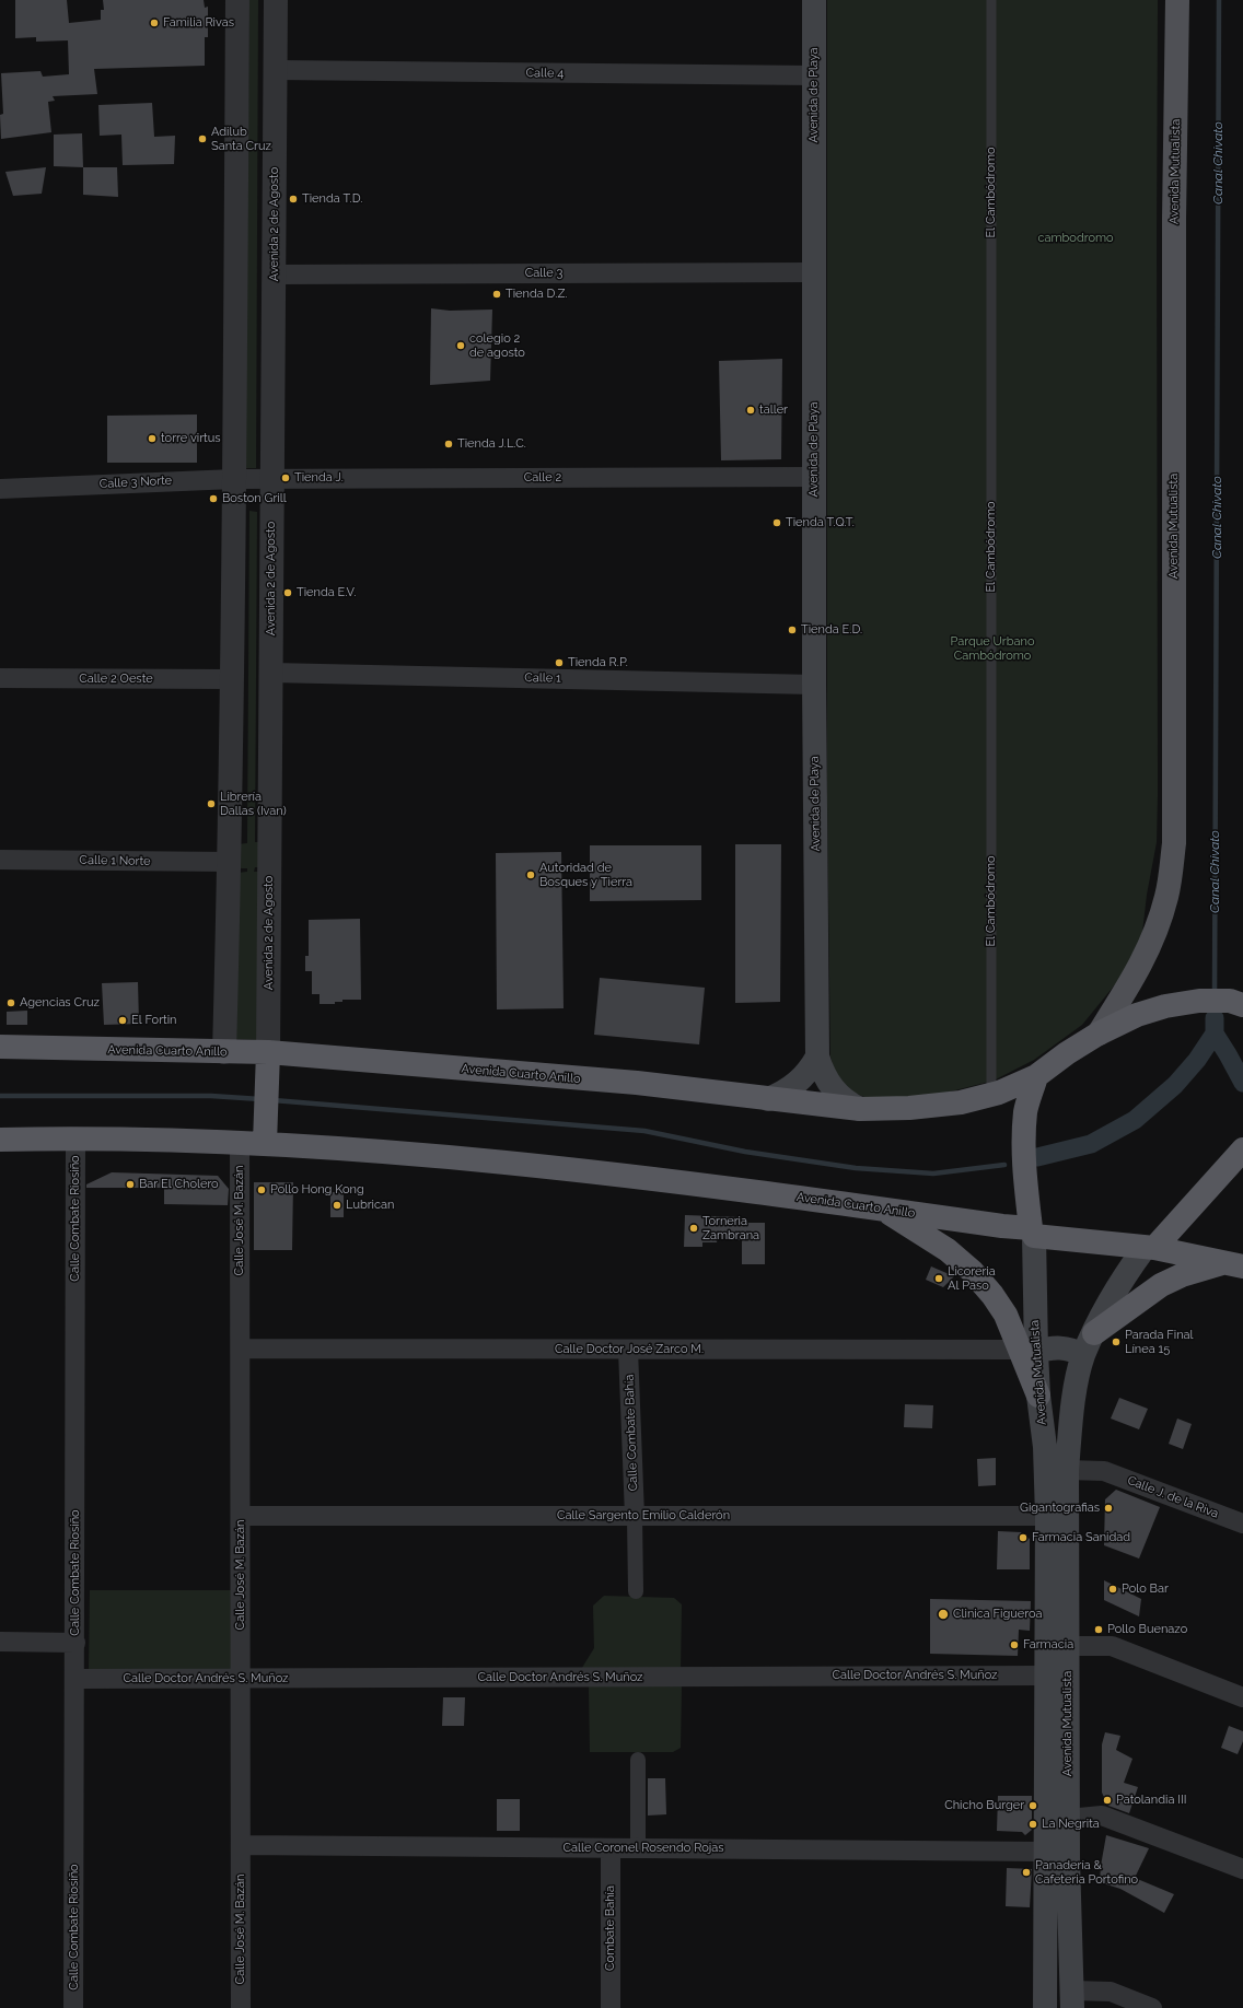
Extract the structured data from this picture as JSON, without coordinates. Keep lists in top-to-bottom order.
{
  "streets": {
    "highway": ["Avenida Cuarto Anillo"],
    "main road": ["Avenida de Playa", "Avenida Mutualista"],
    "street": [
      "Calle 4",
      "Avenida 2 de Agosto",
      "Calle 3",
      "Calle 2",
      "Calle 3 Norte",
      "Calle 1",
      "Calle 2 Oeste",
      "Calle 1 Norte",
      "Calle Combate Riosiño",
      "Calle José M. Bazán",
      "Calle Doctor José Zarco M.",
      "Calle Combate Bahía",
      "Calle J. de la Riva",
      "Calle Sargento Emilio Calderón",
      "Calle Doctor Andrés S. Muñoz",
      "Calle Coronel Rosendo Rojas",
      "Combate Bahía"
    ],
    "lane": ["El Cambódromo"]
  },
  "crossings": [
    ["Calle 4", "Avenida de Playa"],
    ["Calle 4", "Avenida 2 de Agosto"],
    ["Avenida de Playa", "Calle 3"],
    ["Avenida de Playa", "Calle 2"],
    ["Avenida de Playa", "Calle 1"],
    ["Avenida de Playa", "Avenida Cuarto Anillo"],
    ["Avenida Mutualista", "Avenida Cuarto Anillo"],
    ["Avenida Mutualista", "Calle Doctor José Zarco M."],
    ["Avenida Mutualista", "Calle J. de la Riva"],
    ["Avenida Mutualista", "Calle Sargento Emilio Calderón"],
    ["Avenida Mutualista", "Calle Doctor Andrés S. Muñoz"],
    ["Avenida Mutualista", "Calle Coronel Rosendo Rojas"],
    ["El Cambódromo", "Avenida Cuarto Anillo"],
    ["Avenida 2 de Agosto", "Calle 3"],
    ["Avenida 2 de Agosto", "Calle 2"],
    ["Avenida 2 de Agosto", "Calle 3 Norte"],
    ["Avenida 2 de Agosto", "Calle 1"],
    ["Avenida 2 de Agosto", "Avenida Cuarto Anillo"],
    ["Calle 2", "Calle 3 Norte"],
    ["Avenida Cuarto Anillo", "Calle Combate Riosiño"],
    ["Avenida Cuarto Anillo", "Calle José M. Bazán"],
    ["Calle Combate Riosiño", "Calle Doctor Andrés S. Muñoz"],
    ["Calle José M. Bazán", "Calle Doctor José Zarco M."],
    ["Calle José M. Bazán", "Calle Sargento Emilio Calderón"],
    ["Calle José M. Bazán", "Calle Doctor Andrés S. Muñoz"],
    ["Calle José M. Bazán", "Calle Coronel Rosendo Rojas"],
    ["Calle Doctor José Zarco M.", "Calle Combate Bahía"],
    ["Calle Combate Bahía", "Calle Sargento Emilio Calderón"],
    ["Calle Coronel Rosendo Rojas", "Combate Bahía"]
  ],
  "water": ["Canal Chivato"],
  "parks": ["cambodromo", "Parque Urbano Cambódromo"],
  "places": [
    "Familia Rivas",
    "Adilub Santa Cruz",
    "Tienda T.D.",
    "Tienda D.Z.",
    "colegio 2 de agosto",
    "taller",
    "torre virtus",
    "Tienda J.L.C.",
    "Tienda J.",
    "Boston Grill",
    "Tienda T.Q.T.",
    "Tienda E.V.",
    "Tienda E.D.",
    "Tienda R.P.",
    "Librería Dallas (Ivan)",
    "Autoridad de Bosques y Tierra",
    "Agencias Cruz",
    "El Fortin",
    "Bar El Cholero",
    "Pollo Hong Kong",
    "Lubrican",
    "Torneria Zambrana",
    "Licoreria Al Paso",
    "Parada Final Línea 15",
    "Gigantografias",
    "Farmacia Sanidad",
    "Polo Bar",
    "Clinica Figueroa",
    "Pollo Buenazo",
    "Farmacia",
    "Patolandia III",
    "Chicho Burger",
    "La Negrita",
    "Panadería & Cafeteria Portofino"
  ]
}
